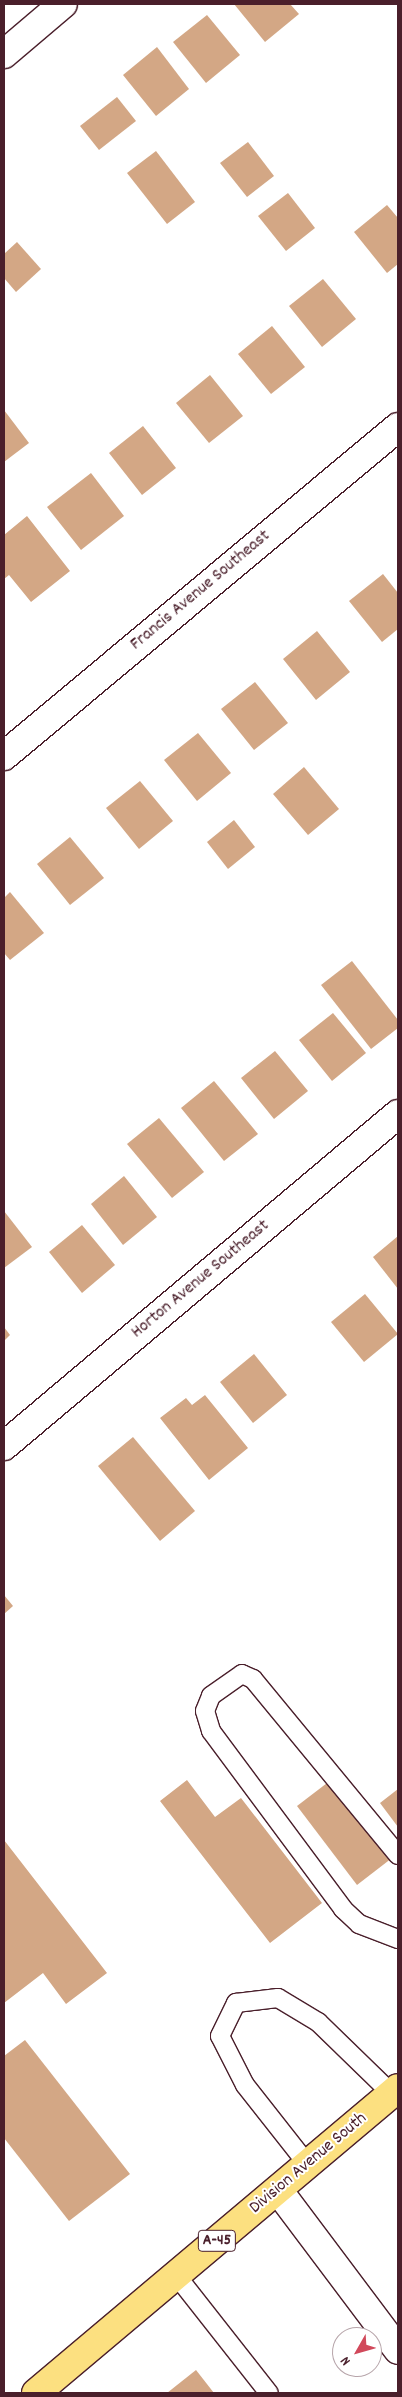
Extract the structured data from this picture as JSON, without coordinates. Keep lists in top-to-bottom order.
{
  "streets": {
    "main road": ["Division Avenue South", "A-45"],
    "street": ["Francis Avenue Southeast", "Horton Avenue Southeast"]
  },
  "north": "bottom left"
}
